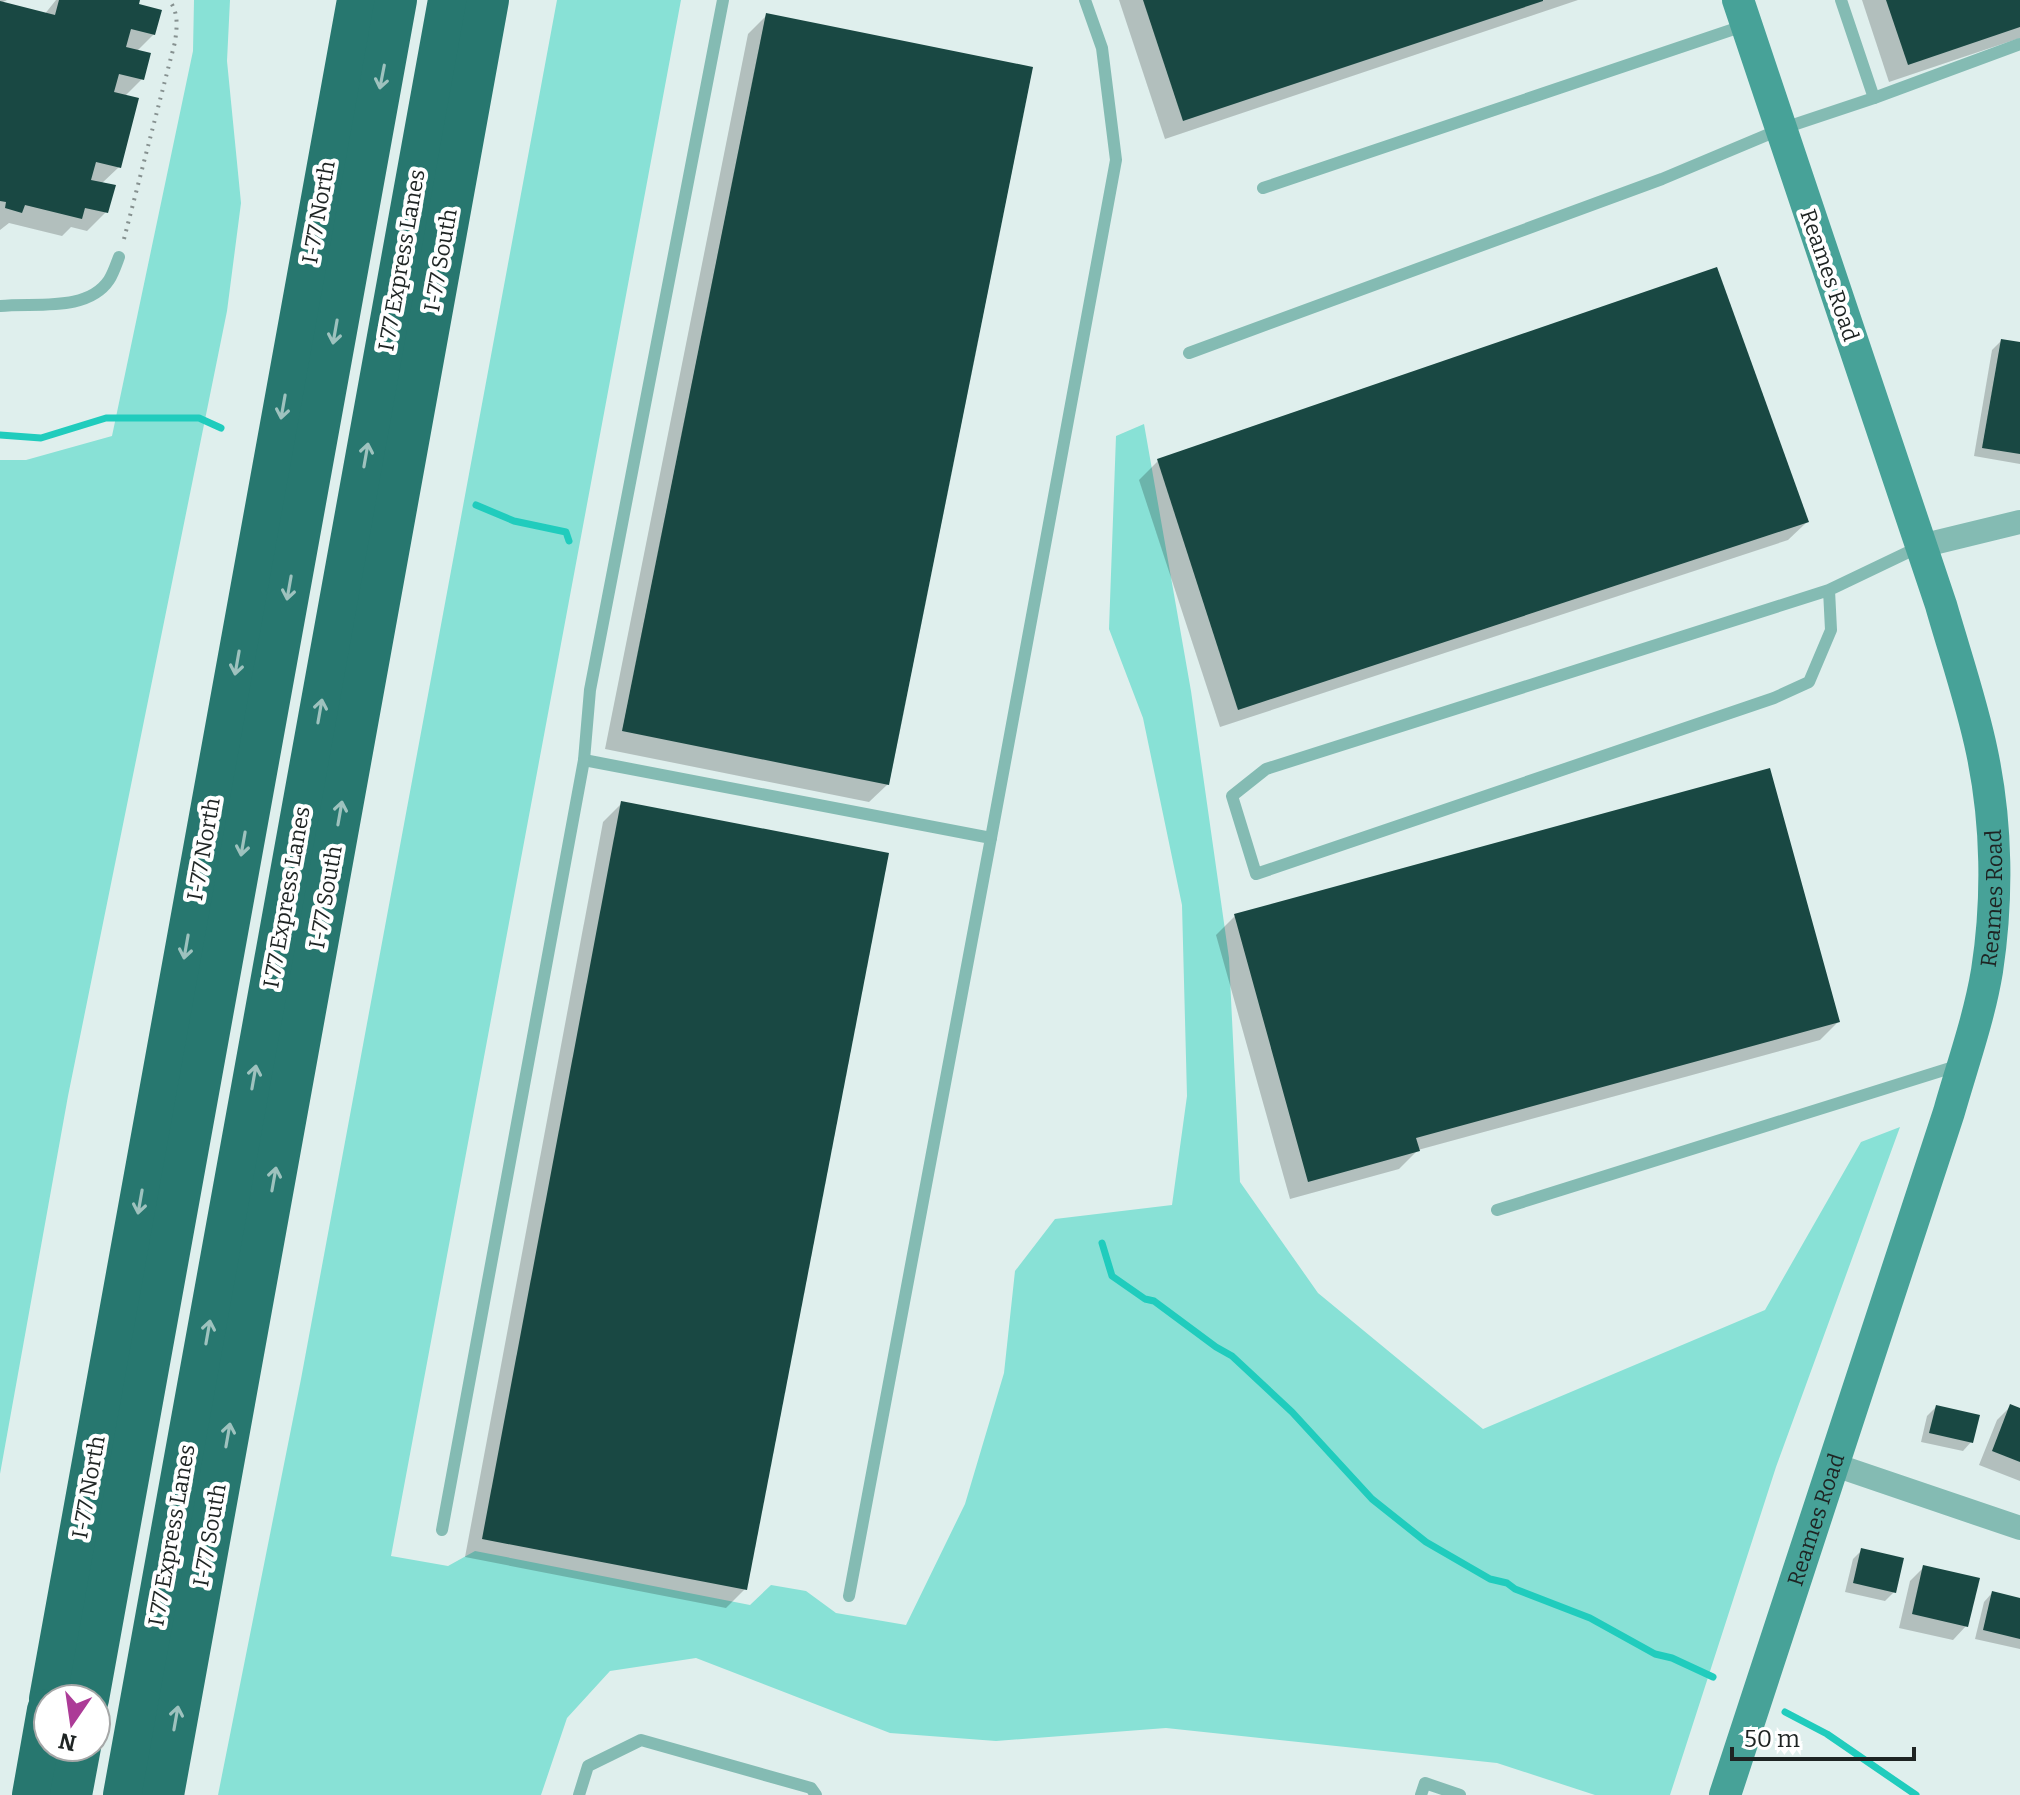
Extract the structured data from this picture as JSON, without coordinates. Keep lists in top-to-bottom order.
{
  "streets": {
    "highway": ["I-77 North", "I 77 Express Lanes", "I-77 South"],
    "main road": ["Reames Road"]
  },
  "scale_bar": "50 m",
  "north": "bottom"
}
